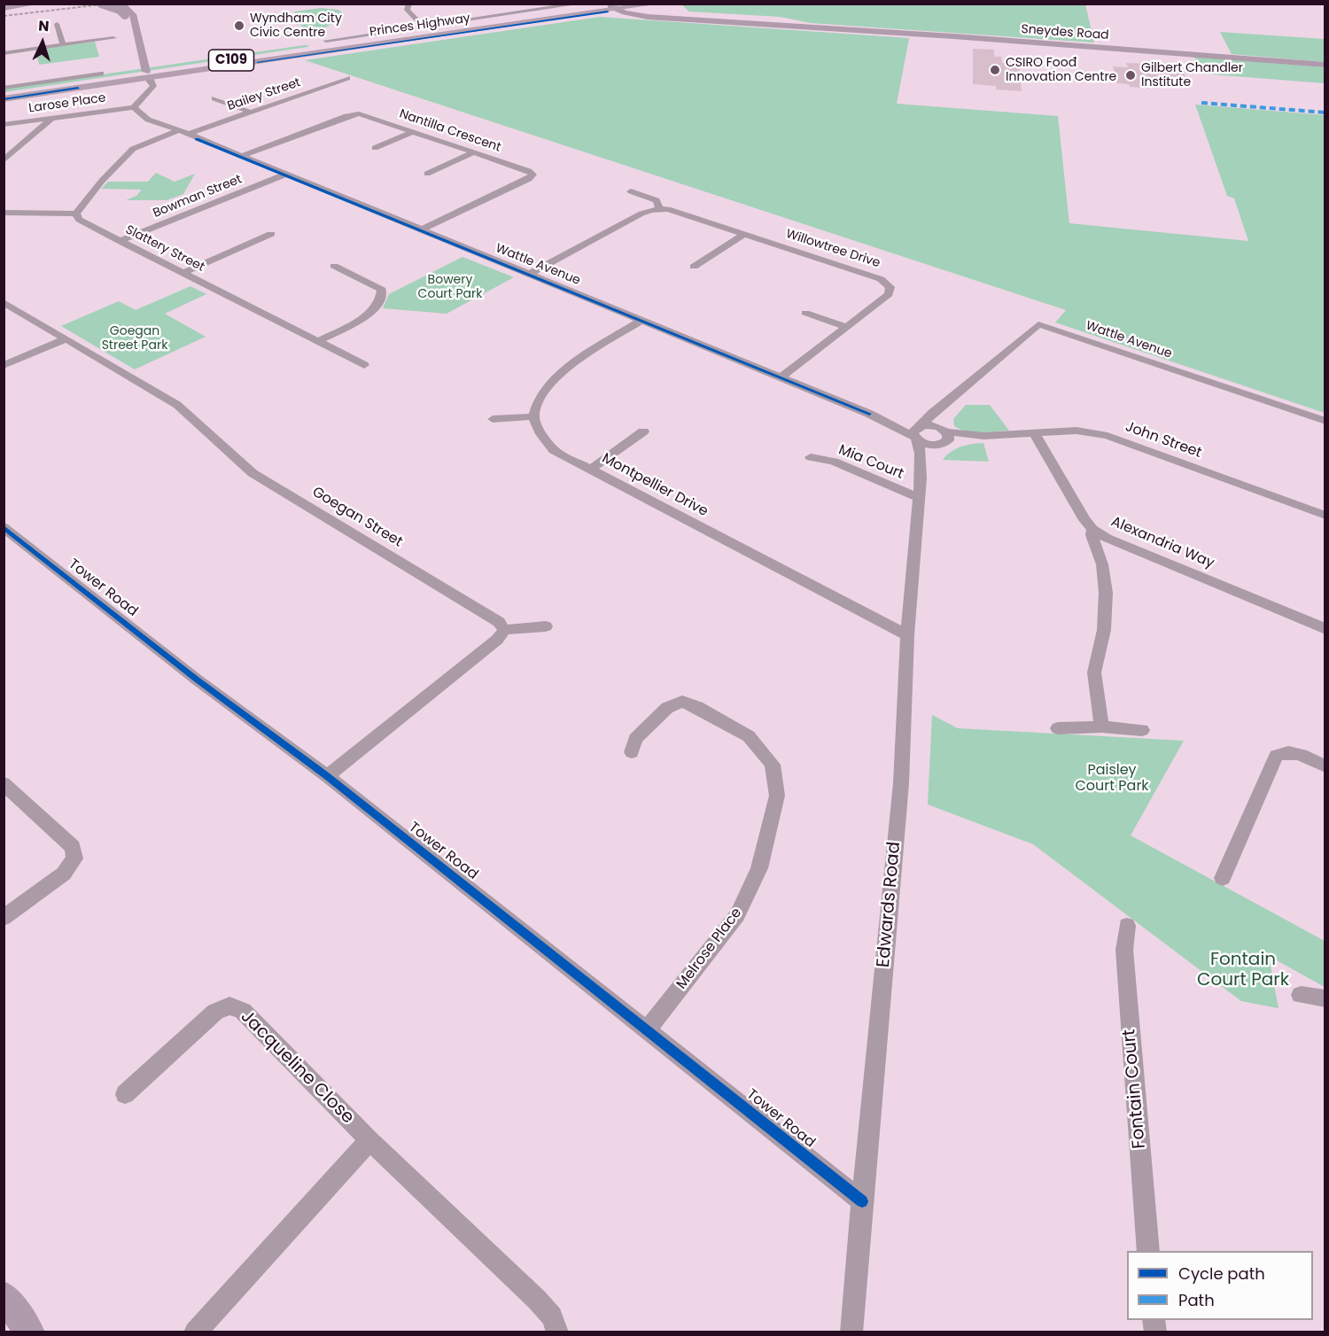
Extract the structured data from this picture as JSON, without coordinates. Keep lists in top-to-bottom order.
{
  "streets": {
    "highway": ["Princes Highway", "C109"],
    "main road": ["Sneydes Road"],
    "street": [
      "Bailey Street",
      "Larose Place",
      "Nantilla Crescent",
      "Bowman Street",
      "Slattery Street",
      "Willowtree Drive",
      "Wattle Avenue",
      "John Street",
      "Mia Court",
      "Montpellier Drive",
      "Goegan Street",
      "Alexandria Way",
      "Tower Road",
      "Edwards Road",
      "Melrose Place",
      "Jacqueline Close",
      "Fontain Court"
    ]
  },
  "crossings": [
    ["Princes Highway", "Sneydes Road"],
    ["Bailey Street", "Wattle Avenue"],
    ["Larose Place", "Wattle Avenue"],
    ["Nantilla Crescent", "Wattle Avenue"],
    ["Bowman Street", "Slattery Street"],
    ["Bowman Street", "Wattle Avenue"],
    ["Willowtree Drive", "Wattle Avenue"],
    ["Wattle Avenue", "Edwards Road"],
    ["John Street", "Alexandria Way"],
    ["John Street", "Edwards Road"],
    ["Mia Court", "Edwards Road"],
    ["Montpellier Drive", "Edwards Road"],
    ["Tower Road", "Edwards Road"],
    ["Tower Road", "Melrose Place"]
  ],
  "parks": [
    "Bowery Court Park",
    "Goegan Street Park",
    "Paisley Court Park",
    "Fontain Court Park"
  ],
  "places": ["Wyndham City Civic Centre", "CSIRO Foođ Innovation Centre", "Gilbert Chandler Institute"],
  "legend": ["Cycle path", "Path"],
  "north": "top"
}
